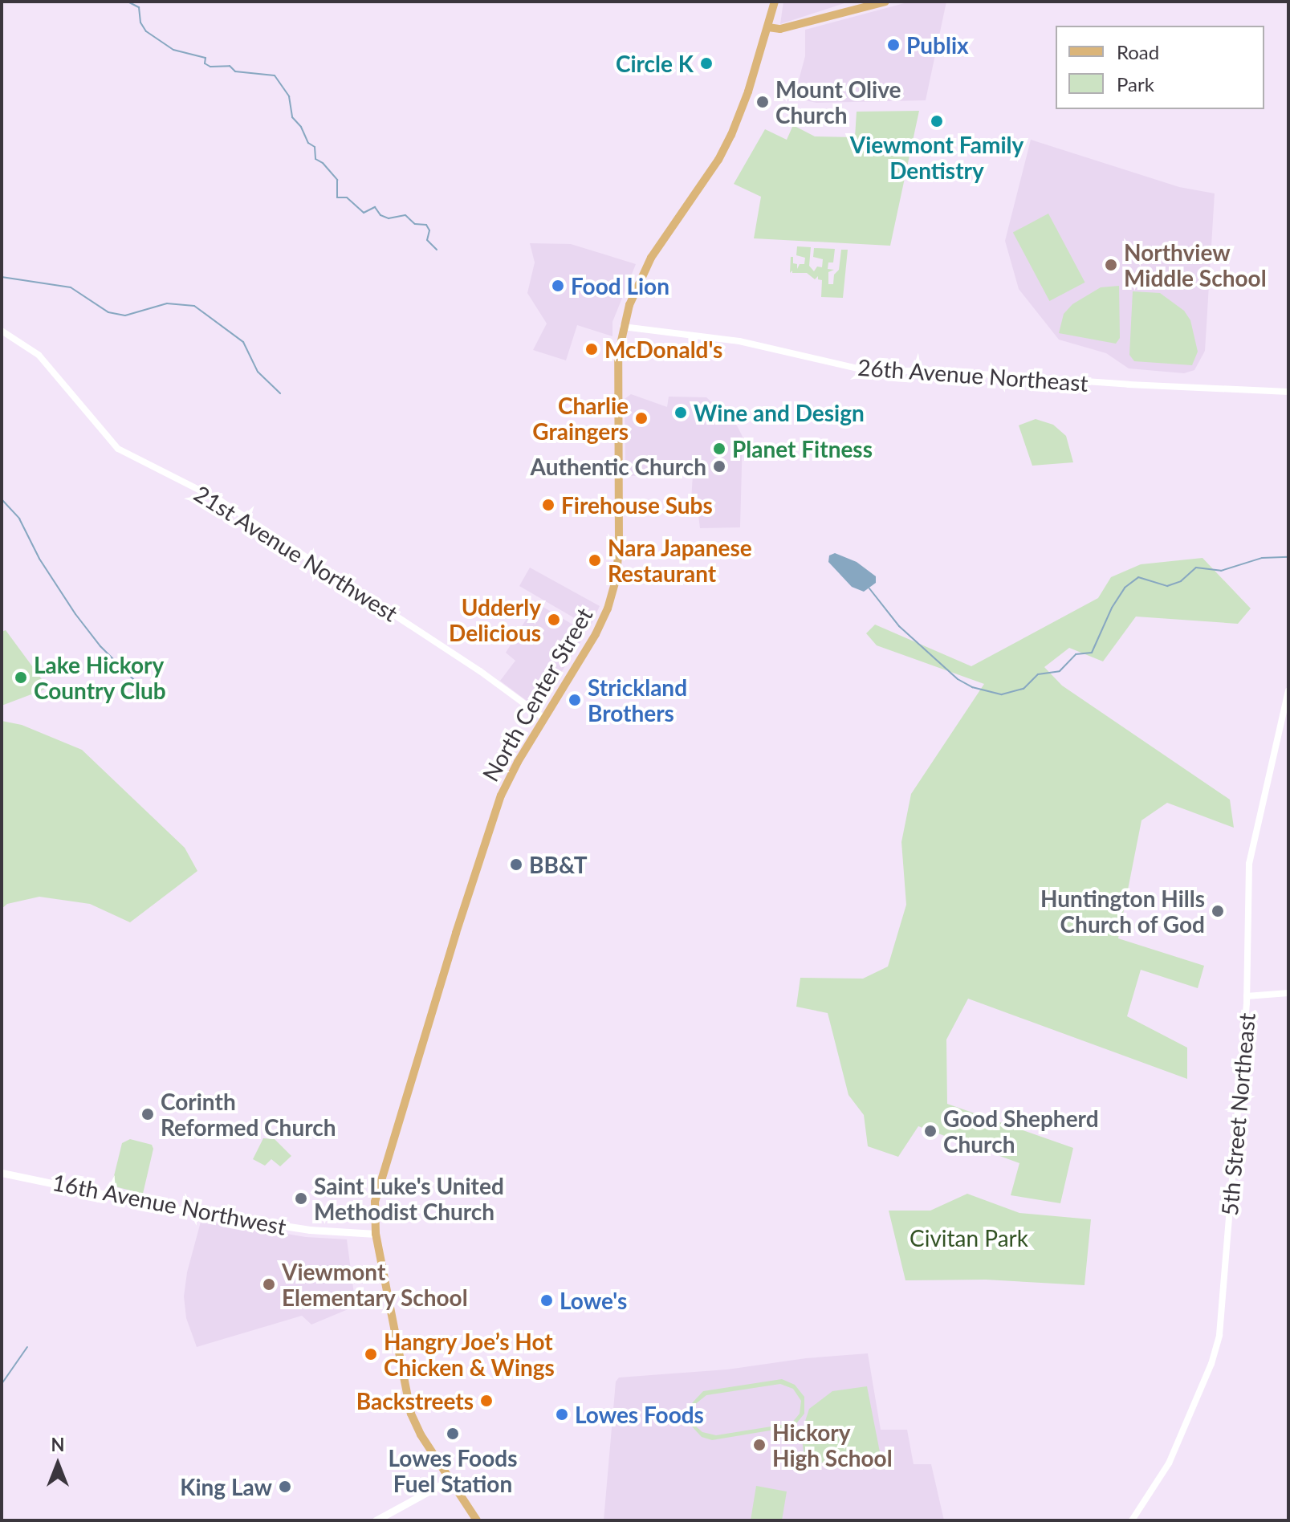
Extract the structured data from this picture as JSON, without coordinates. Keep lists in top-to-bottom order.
{
  "streets": {
    "main road": ["North Center Street", "16th Avenue Northwest"],
    "street": ["26th Avenue Northeast", "21st Avenue Northwest", "5th Street Northeast"]
  },
  "crossings": [
    ["26th Avenue Northeast", "North Center Street"],
    ["21st Avenue Northwest", "North Center Street"],
    ["North Center Street", "16th Avenue Northwest"]
  ],
  "parks": ["Civitan Park"],
  "places": [
    "Publix",
    "Circle K",
    "Mount Olive Church",
    "Viewmont Family Dentistry",
    "Northview Middle School",
    "Food Lion",
    "McDonald's",
    "Wine and Design",
    "Charlie Graingers",
    "Planet Fitness",
    "Authentic Church",
    "Firehouse Subs",
    "Nara Japanese Restaurant",
    "Udderly Delicious",
    "Lake Hickory Country Club",
    "Strickland Brothers",
    "BB&T",
    "Huntington Hills Church of God",
    "Corinth Reformed Church",
    "Good Shepherd Church",
    "Saint Luke's United Methodist Church",
    "Viewmont Elementary School",
    "Lowe's",
    "Hangry Joe’s Hot Chicken & Wings",
    "Backstreets",
    "Lowes Foods",
    "Lowes Foods Fuel Station",
    "Hickory High School",
    "King Law"
  ],
  "legend": ["Road", "Park"],
  "north": "top"
}
